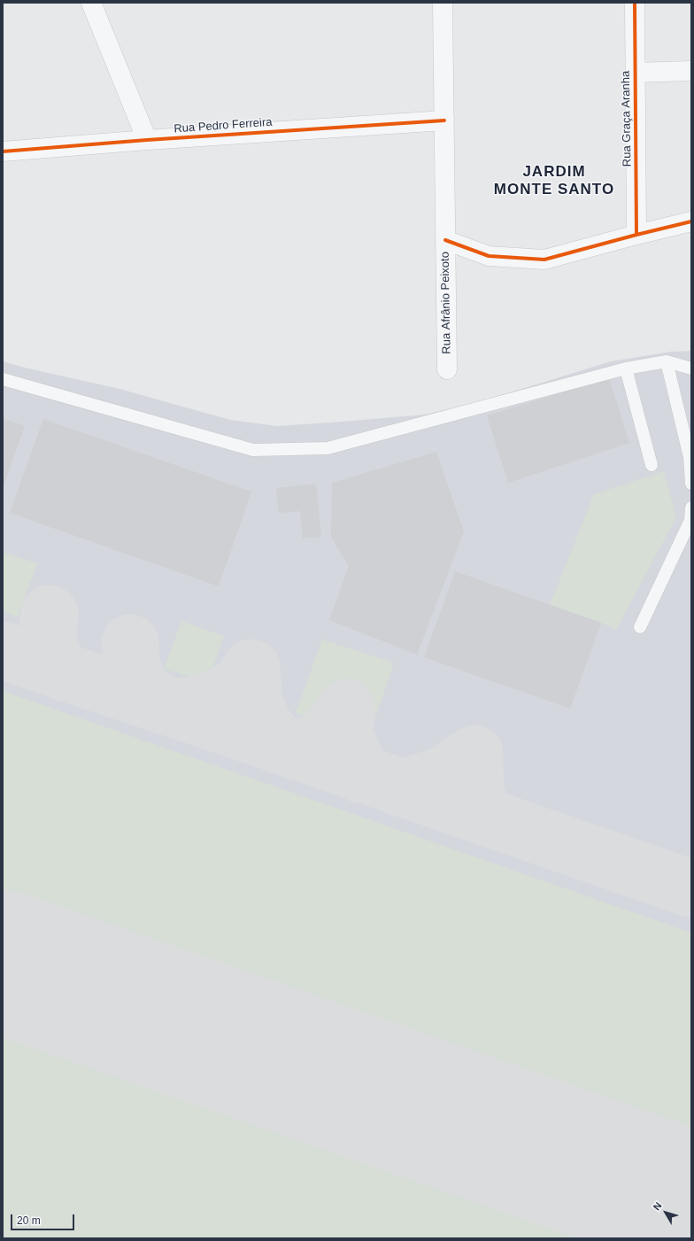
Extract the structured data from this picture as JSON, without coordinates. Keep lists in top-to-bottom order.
{
  "streets": {
    "street": ["Rua Graça Aranha", "Rua Pedro Ferreira", "Rua Afrânio Peixoto"]
  },
  "crossings": [
    ["Rua Pedro Ferreira", "Rua Afrânio Peixoto"]
  ],
  "districts": ["JARDIM MONTE SANTO"],
  "scale_bar": "20 m",
  "north": "top left"
}
